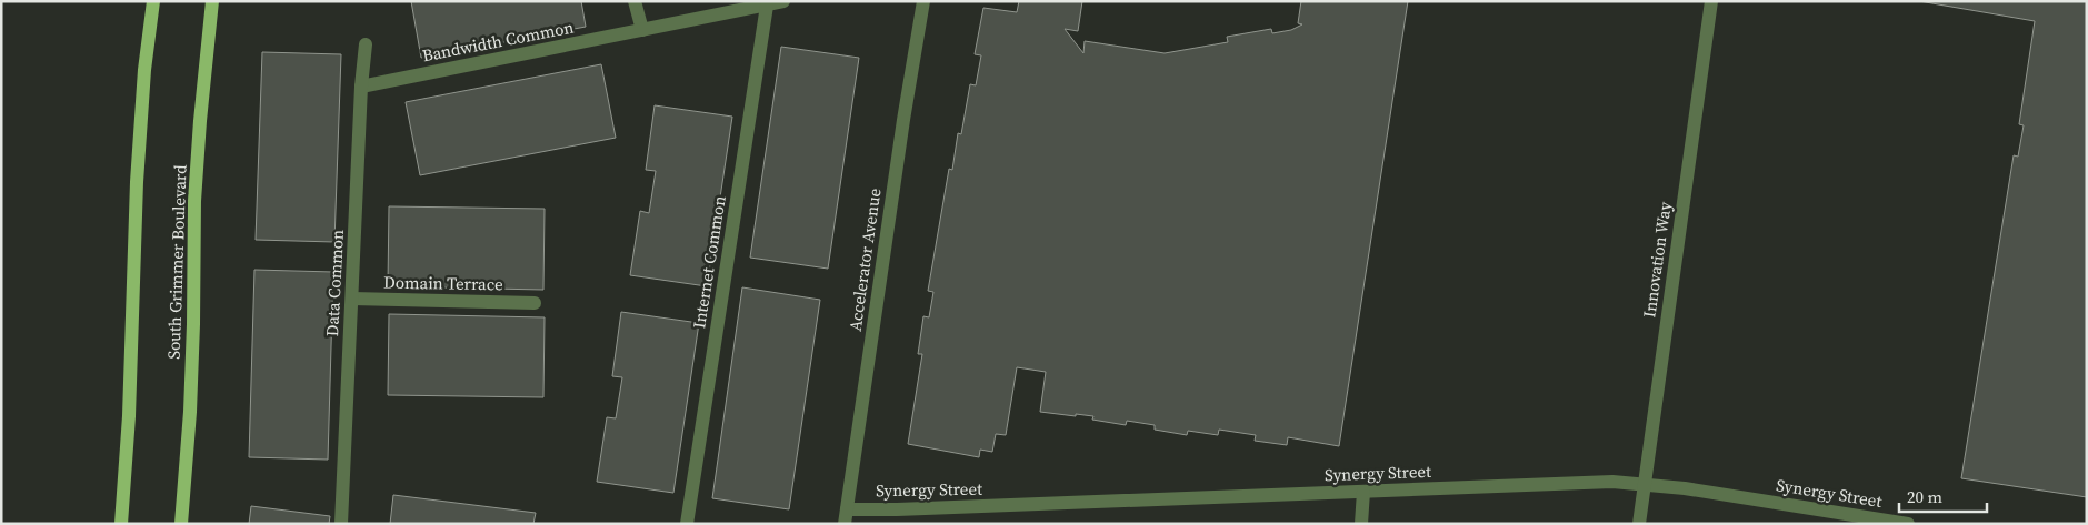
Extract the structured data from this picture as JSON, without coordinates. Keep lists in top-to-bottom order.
{
  "streets": {
    "main road": ["South Grimmer Boulevard"],
    "street": [
      "Bandwidth Common",
      "Accelerator Avenue",
      "Innovation Way",
      "Internet Common",
      "Data Common",
      "Domain Terrace",
      "Synergy Street"
    ]
  },
  "crossings": [
    ["Bandwidth Common", "Internet Common"],
    ["Bandwidth Common", "Data Common"],
    ["Accelerator Avenue", "Synergy Street"],
    ["Innovation Way", "Synergy Street"],
    ["Data Common", "Domain Terrace"]
  ],
  "scale_bar": "20 m"
}
